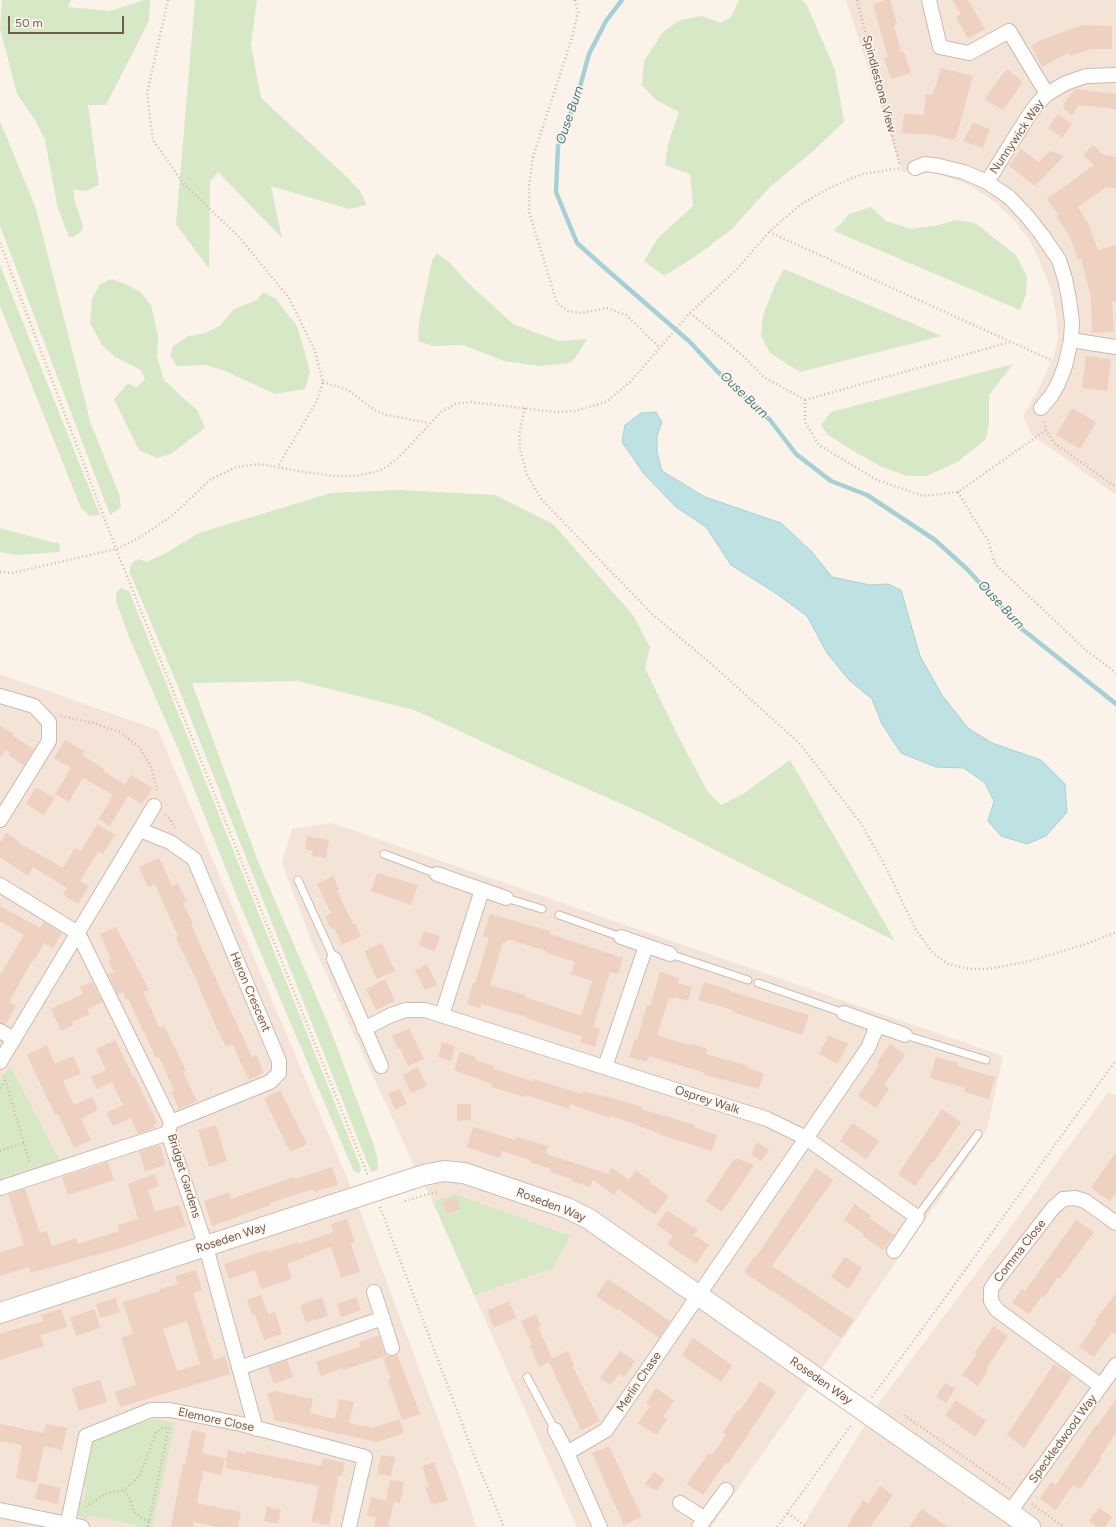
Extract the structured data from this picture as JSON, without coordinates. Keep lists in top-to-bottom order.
{
  "streets": {
    "street": [
      "Nunnywick Way",
      "Heron Crescent",
      "Osprey Walk",
      "Bridget Gardens",
      "Roseden Way",
      "Comma Close",
      "Merlin Chase",
      "Elemore Close",
      "Speckledwood Way"
    ],
    "path": ["Spindlestone View"]
  },
  "crossings": [
    ["Heron Crescent", "Bridget Gardens"],
    ["Bridget Gardens", "Roseden Way"],
    ["Bridget Gardens", "Elemore Close"],
    ["Roseden Way", "Merlin Chase"],
    ["Roseden Way", "Speckledwood Way"],
    ["Comma Close", "Speckledwood Way"]
  ],
  "water": ["Ouse Burn"],
  "scale_bar": "50 m"
}
